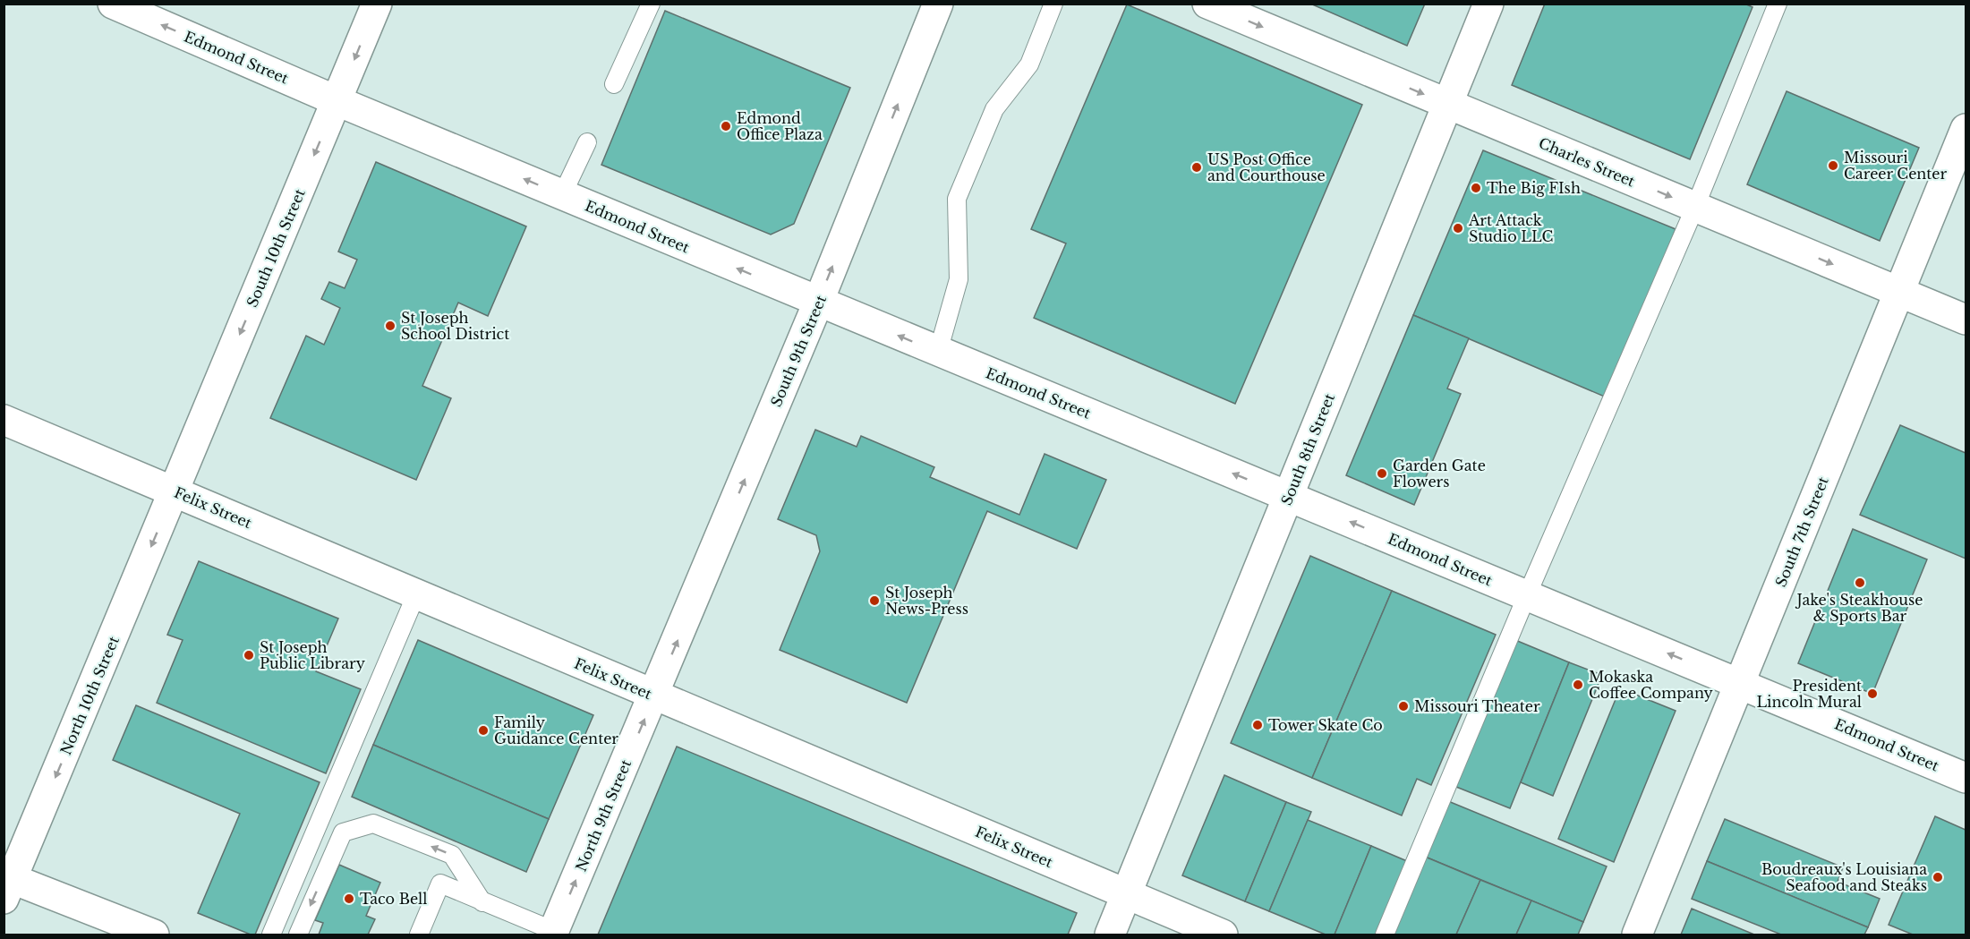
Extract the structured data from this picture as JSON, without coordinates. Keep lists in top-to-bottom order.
{
  "streets": {
    "main road": [
      "Edmond Street",
      "Charles Street",
      "South 10th Street",
      "South 9th Street",
      "South 8th Street",
      "Felix Street",
      "South 7th Street",
      "North 10th Street",
      "North 9th Street"
    ]
  },
  "crossings": [
    ["Edmond Street", "South 10th Street"],
    ["Edmond Street", "South 9th Street"],
    ["Edmond Street", "South 8th Street"],
    ["Edmond Street", "South 7th Street"],
    ["Charles Street", "South 8th Street"],
    ["Charles Street", "South 7th Street"],
    ["South 10th Street", "Felix Street"],
    ["South 10th Street", "North 10th Street"],
    ["South 9th Street", "Felix Street"],
    ["South 9th Street", "North 9th Street"],
    ["South 8th Street", "Felix Street"],
    ["Felix Street", "North 10th Street"],
    ["Felix Street", "North 9th Street"]
  ],
  "one_way": [
    "Edmond Street",
    "Charles Street",
    "South 10th Street",
    "South 9th Street",
    "North 10th Street",
    "North 9th Street"
  ],
  "places": [
    "Edmond Office Plaza",
    "Missouri Career Center",
    "US Post Office and Courthouse",
    "The Big FIsh",
    "Art Attack Studio LLC",
    "St Joseph School District",
    "Garden Gate Flowers",
    "Jake's Steakhouse & Sports Bar",
    "St Joseph News-Press",
    "St Joseph Public Library",
    "Mokaska Coffee Company",
    "President Lincoln Mural",
    "Missouri Theater",
    "Tower Skate Co",
    "Family Guidance Center",
    "Boudreaux's Louisiana Seafood and Steaks",
    "Taco Bell"
  ]
}
